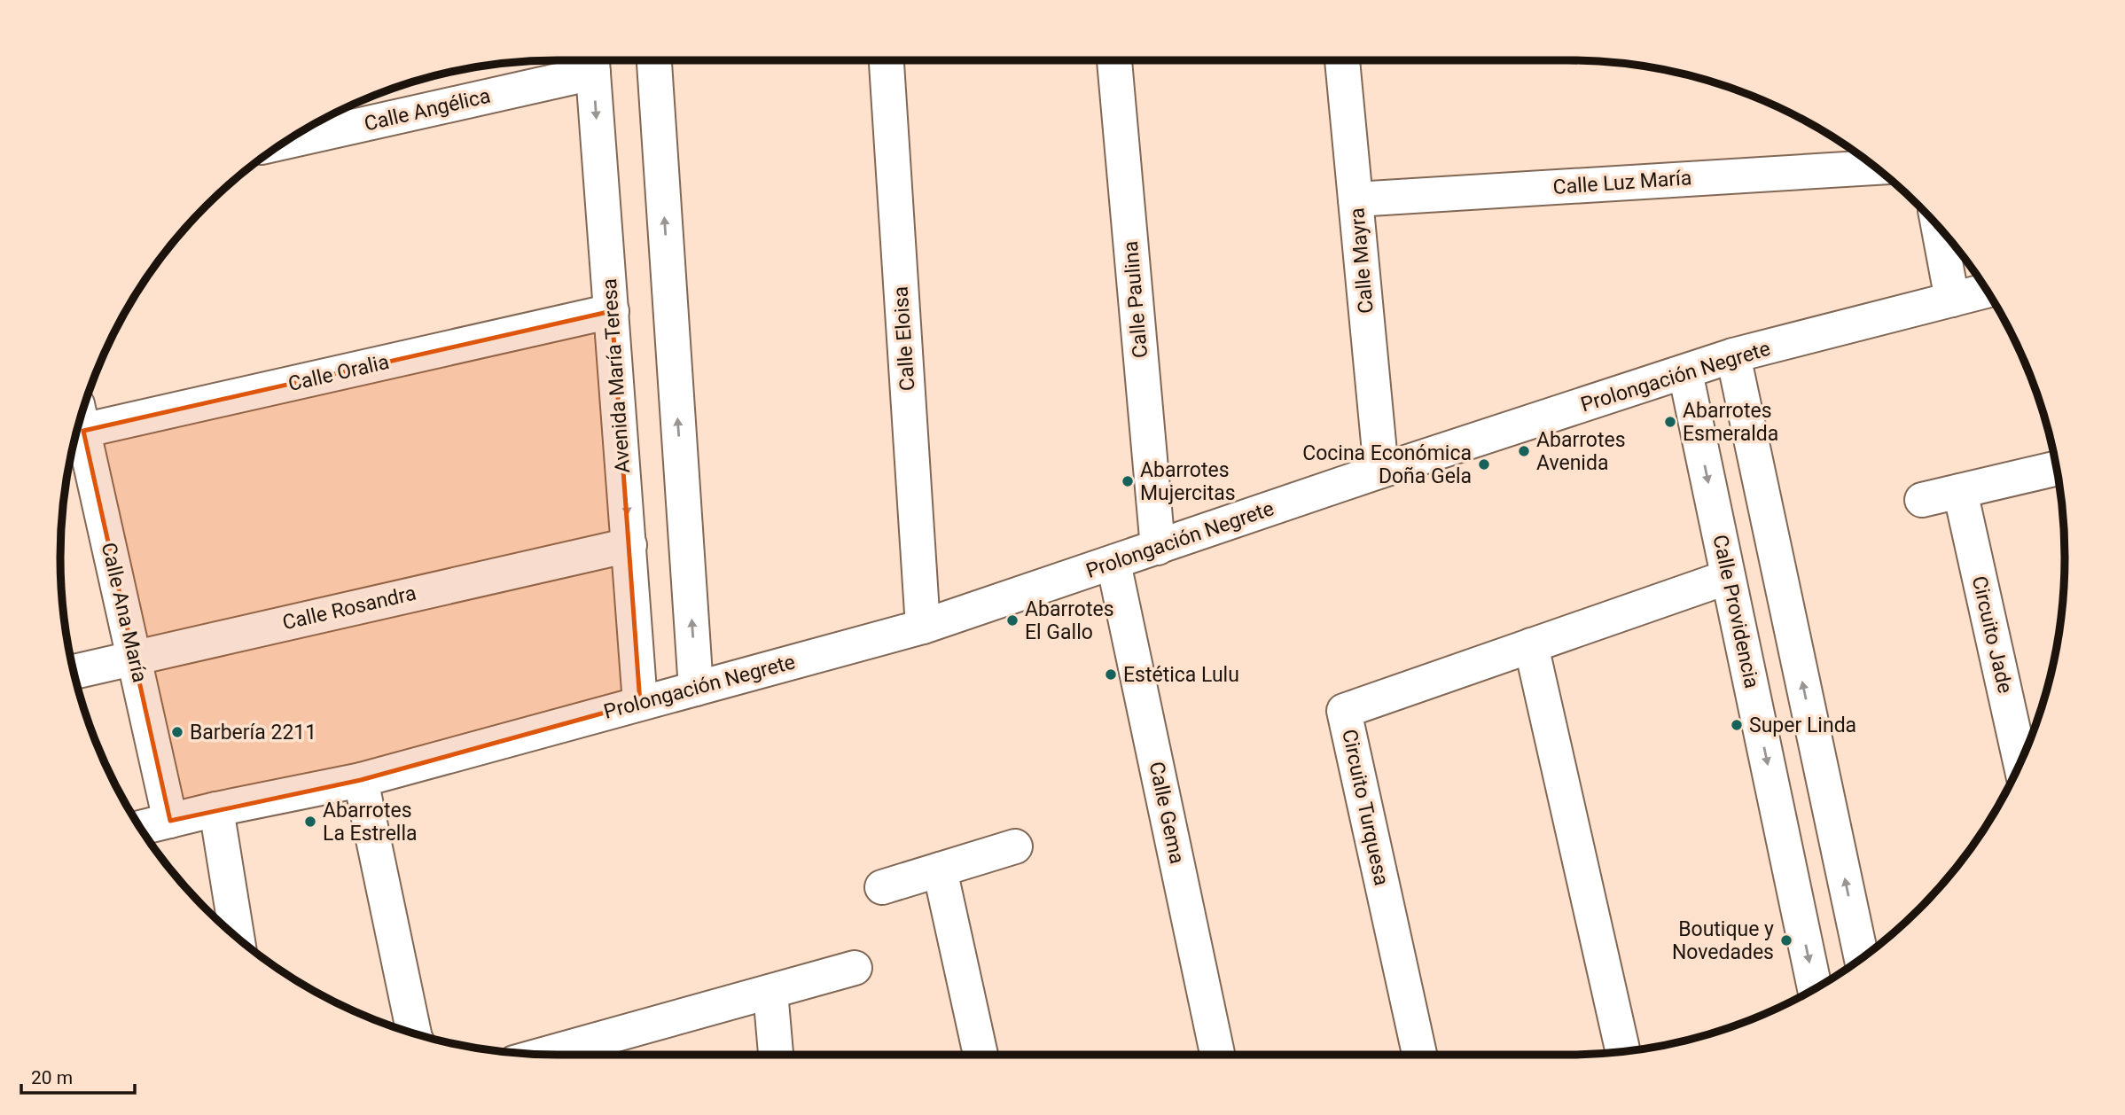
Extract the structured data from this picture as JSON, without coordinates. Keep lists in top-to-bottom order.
{
  "streets": {
    "street": [
      "Calle Angélica",
      "Calle Luz María",
      "Calle Mayra",
      "Calle Paulina",
      "Calle Eloisa",
      "Calle Oralia",
      "Avenida María Teresa",
      "Prolongación Negrete",
      "Calle Rosandra",
      "Calle Providencia",
      "Calle Ana María",
      "Circuito Jade",
      "Circuito Turquesa",
      "Calle Gema"
    ]
  },
  "crossings": [
    ["Calle Angélica", "Avenida María Teresa"],
    ["Calle Luz María", "Calle Mayra"],
    ["Calle Mayra", "Prolongación Negrete"],
    ["Calle Paulina", "Prolongación Negrete"],
    ["Calle Eloisa", "Prolongación Negrete"],
    ["Calle Oralia", "Avenida María Teresa"],
    ["Avenida María Teresa", "Prolongación Negrete"],
    ["Avenida María Teresa", "Calle Rosandra"],
    ["Prolongación Negrete", "Calle Providencia"],
    ["Prolongación Negrete", "Calle Ana María"],
    ["Prolongación Negrete", "Calle Gema"],
    ["Calle Rosandra", "Calle Ana María"],
    ["Calle Providencia", "Circuito Turquesa"]
  ],
  "places": [
    "Abarrotes Esmeralda",
    "Abarrotes Avenida",
    "Cocina Económica Doña Gela",
    "Abarrotes Mujercitas",
    "Abarrotes El Gallo",
    "Estética Lulu",
    "Super Linda",
    "Barbería 2211",
    "Abarrotes La Estrella",
    "Boutique y Novedades"
  ],
  "scale_bar": "20 m"
}
